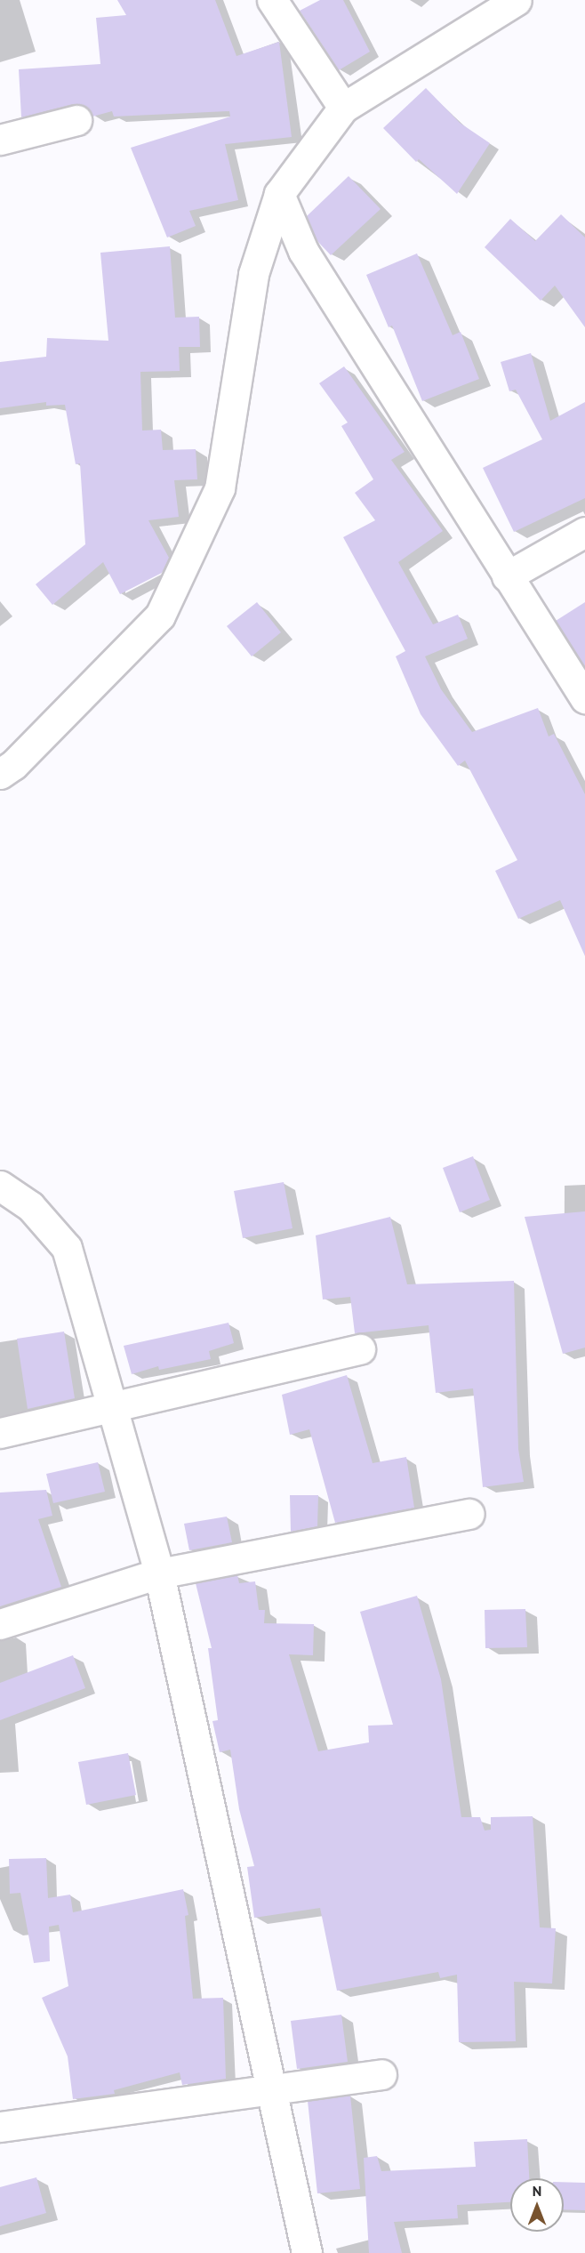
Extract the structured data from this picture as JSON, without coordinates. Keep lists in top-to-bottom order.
{
  "north": "top"
}
